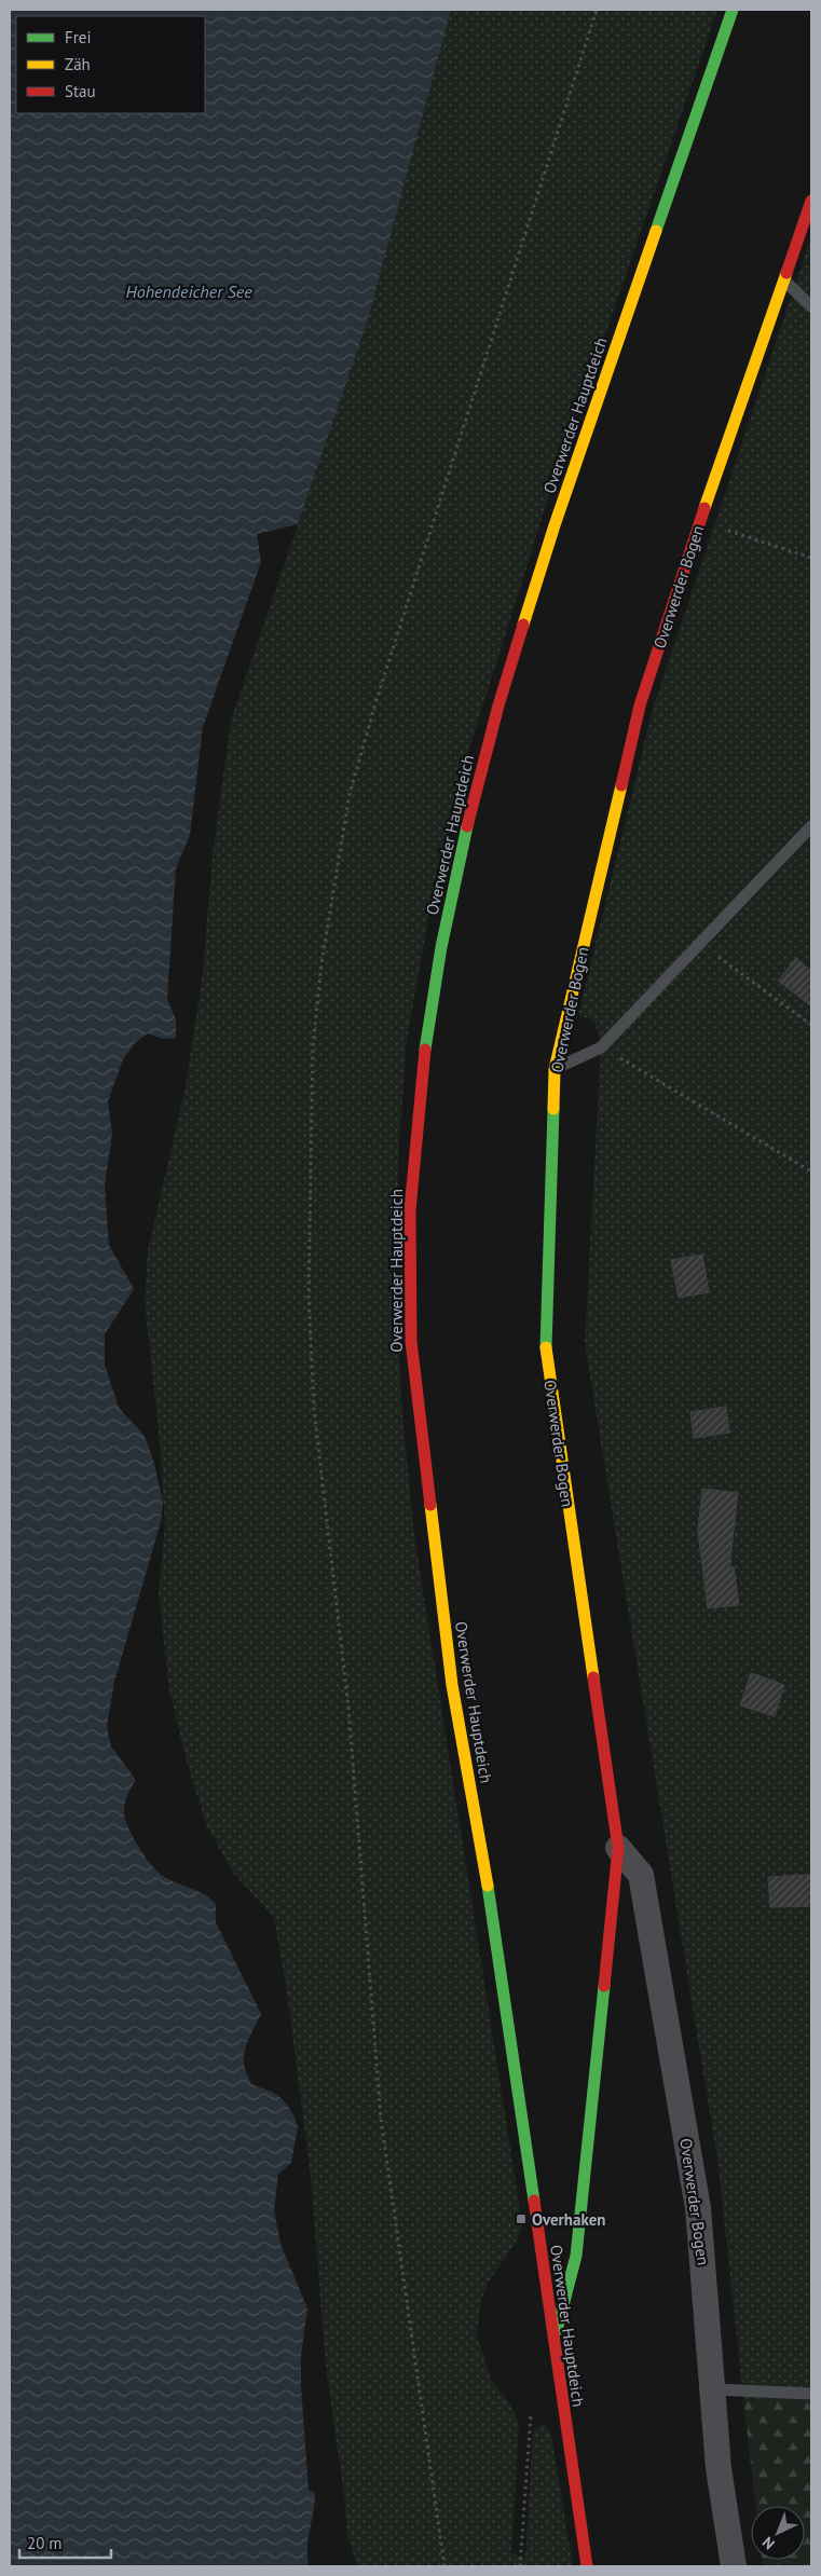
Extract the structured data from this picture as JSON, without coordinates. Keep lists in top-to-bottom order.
{
  "streets": {
    "street": ["Overwerder Hauptdeich", "Overwerder Bogen"]
  },
  "crossings": [
    ["Overwerder Hauptdeich", "Overwerder Bogen"]
  ],
  "water": ["Hohendeicher See"],
  "places": {
    "transit": ["Overhaken"]
  },
  "legend": ["Frei", "Zäh", "Stau"],
  "scale_bar": "20 m",
  "north": "bottom left"
}
